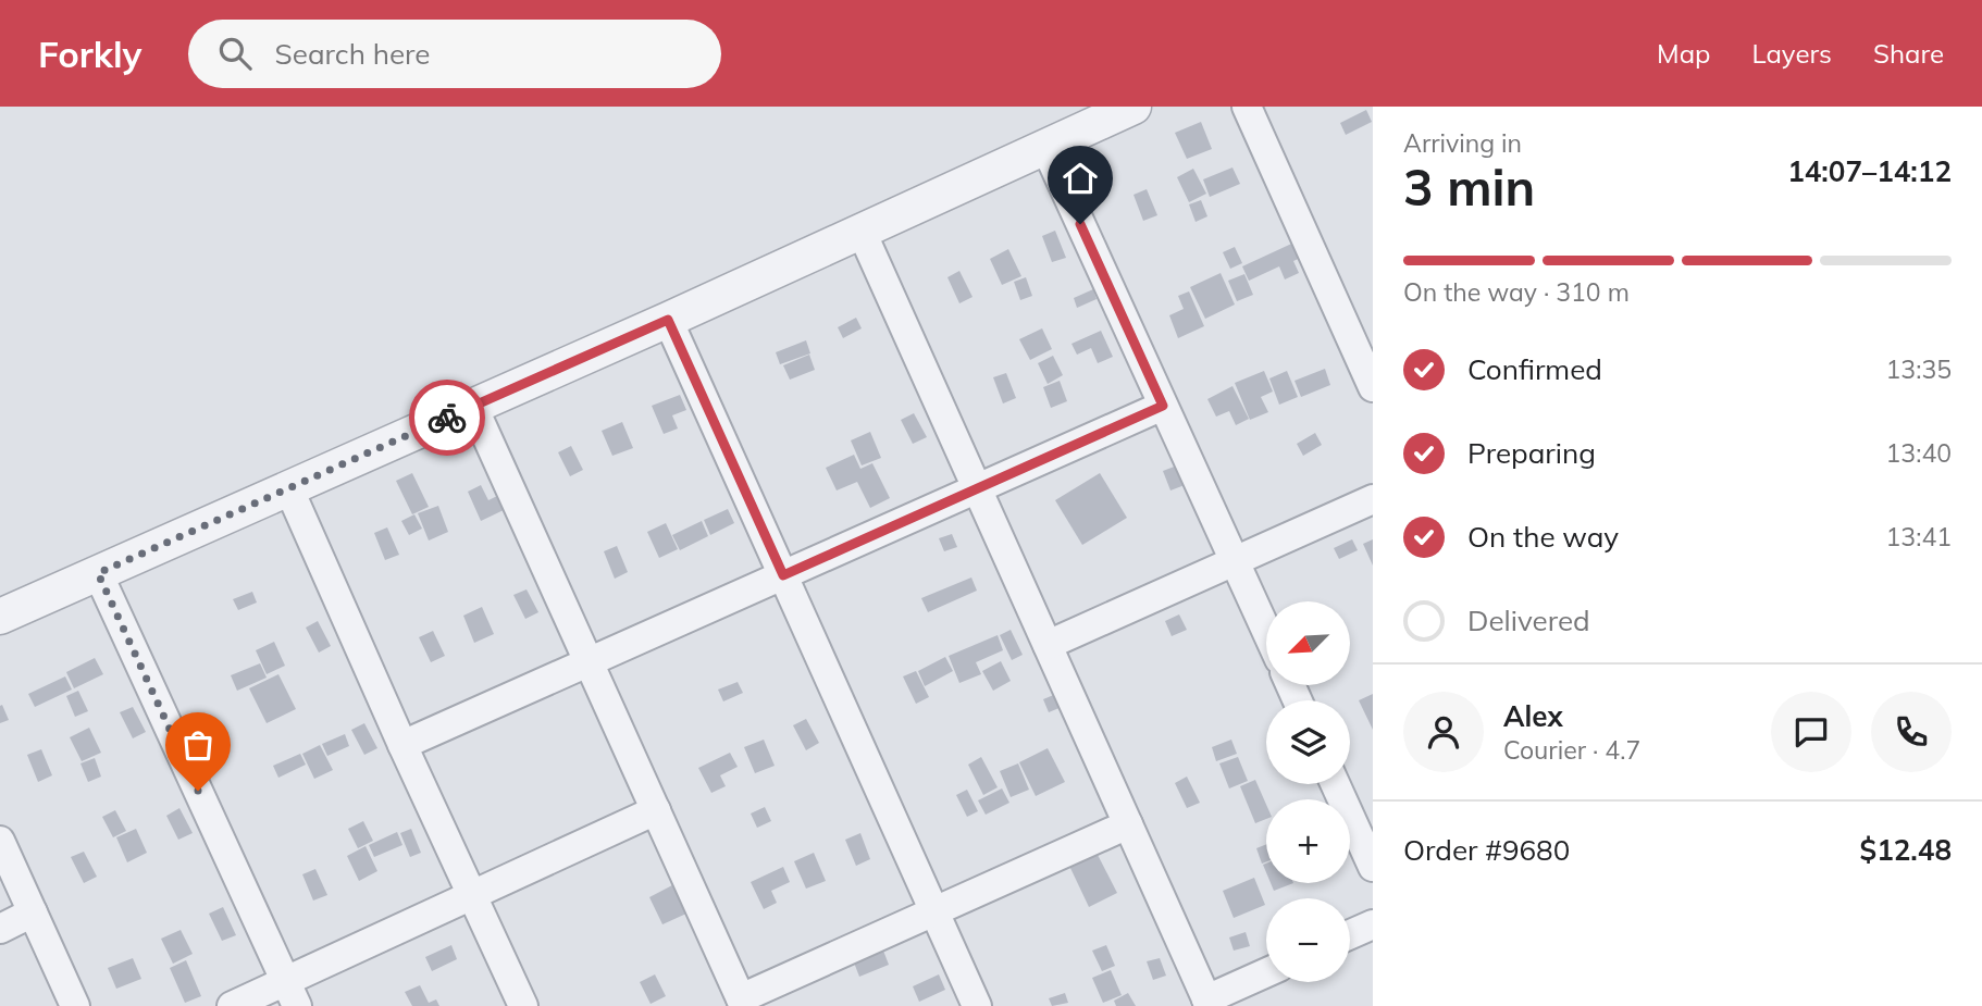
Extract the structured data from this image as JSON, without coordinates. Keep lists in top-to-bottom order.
{
  "north": "bottom left",
  "page": {
    "header": "Forkly",
    "search": "Search here",
    "nav": ["Map", "Layers", "Share"],
    "heading": ["3 min", "Arriving in", "14:07–14:12"],
    "panel": [
      "Alex",
      "Courier · 4.7",
      "Order #9680",
      "$12.48"
    ],
    "bar": "On the way · 310 m",
    "list": [
      ["Confirmed", "13:35"],
      ["Preparing", "13:40"],
      ["On the way", "13:41"],
      "Delivered"
    ],
    "map_buttons": ["+", "−"]
  }
}
